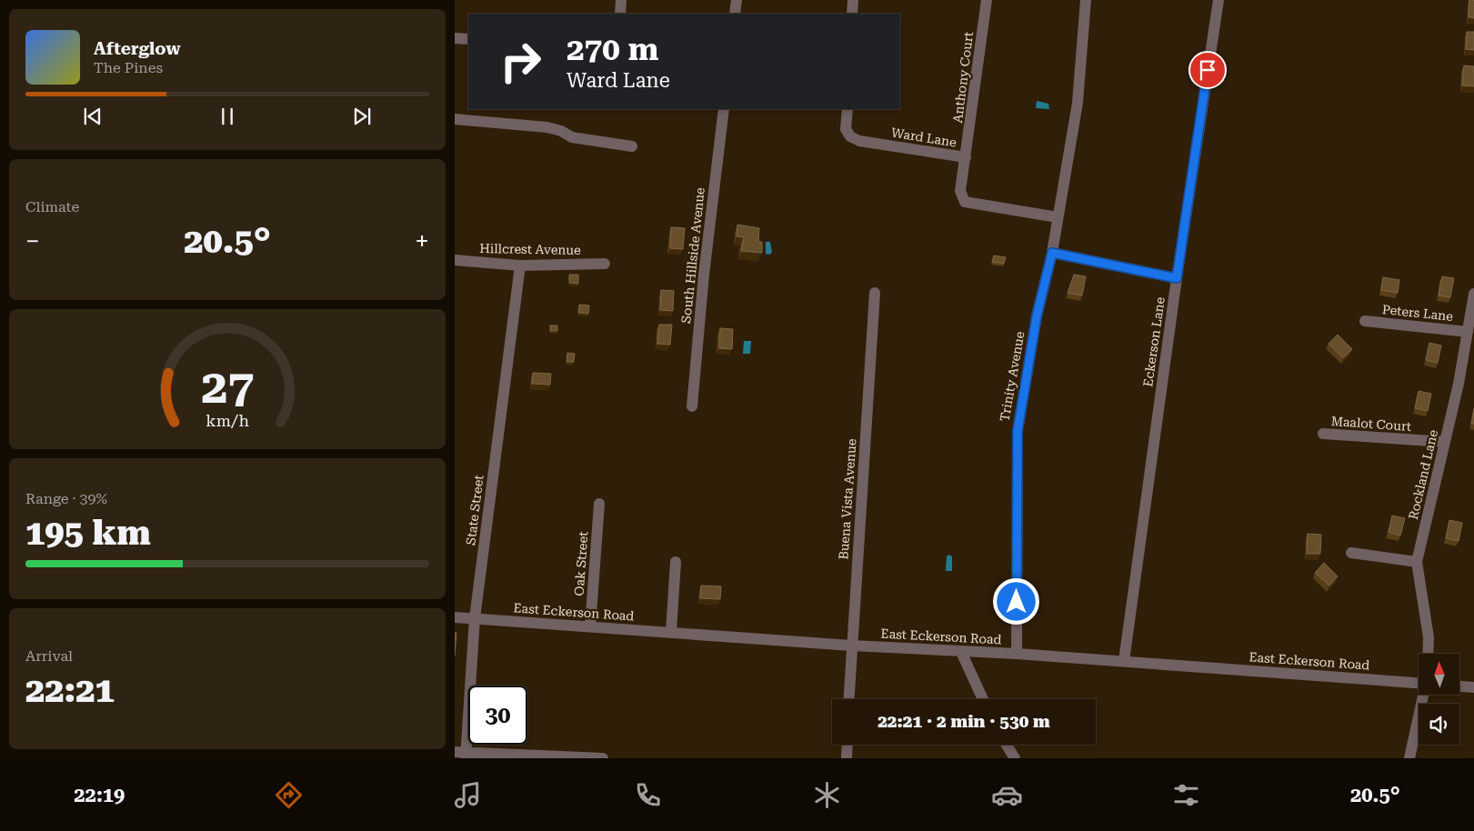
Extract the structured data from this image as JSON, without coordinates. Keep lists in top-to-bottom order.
{
  "streets": {
    "street": [
      "Anthony Court",
      "Ward Lane",
      "Hillcrest Avenue",
      "South Hillside Avenue",
      "Peters Lane",
      "Eckerson Lane",
      "Trinity Avenue",
      "Maalot Court",
      "Rockland Lane",
      "Buena Vista Avenue",
      "State Street",
      "Oak Street",
      "East Eckerson Road"
    ]
  },
  "crossings": [
    ["Anthony Court", "Ward Lane"],
    ["Ward Lane", "Trinity Avenue"],
    ["Hillcrest Avenue", "State Street"],
    ["Peters Lane", "Rockland Lane"],
    ["Eckerson Lane", "East Eckerson Road"],
    ["Trinity Avenue", "East Eckerson Road"],
    ["Maalot Court", "Rockland Lane"],
    ["Buena Vista Avenue", "East Eckerson Road"],
    ["State Street", "East Eckerson Road"],
    ["Oak Street", "East Eckerson Road"]
  ],
  "north": "top",
  "page": {
    "turn": ["270 m", "Ward Lane"],
    "song": ["Afterglow", "The Pines"],
    "tile": [
      "Climate",
      ["Range · 39%", "195 km"],
      ["Arrival", "22:21"]
    ],
    "heat": ["−", "20.5°", "+"],
    "limit": "30",
    "trip": "22:21 · 2 min · 530 m",
    "tabs": ["22:19", "20.5°"],
    "gauge": ["27", "km/h"]
  }
}
